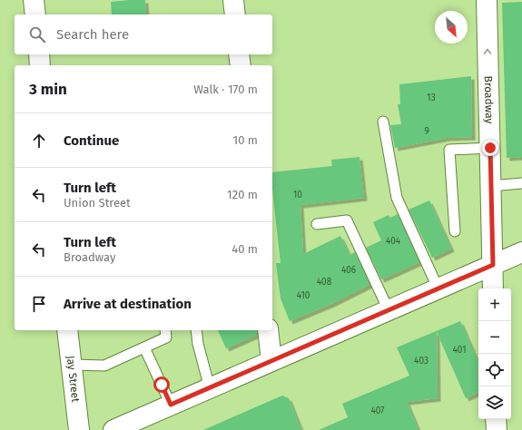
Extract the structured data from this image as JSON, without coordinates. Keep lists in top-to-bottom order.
{
  "streets": {
    "street": ["Broadway", "Jay Street"]
  },
  "one_way": ["Broadway"],
  "house_numbers": [
    "13",
    "9",
    "10",
    "404",
    "406",
    "408",
    "410",
    "401",
    "403",
    "407"
  ],
  "north": "bottom right",
  "page": {
    "search": "Search here",
    "heading": ["3 min", "Walk · 170 m"],
    "list": [
      ["Continue", "10 m"],
      ["Turn left", "Union Street", "120 m"],
      ["Turn left", "Broadway", "40 m"],
      "Arrive at destination"
    ],
    "map_buttons": ["+", "−"]
  }
}
